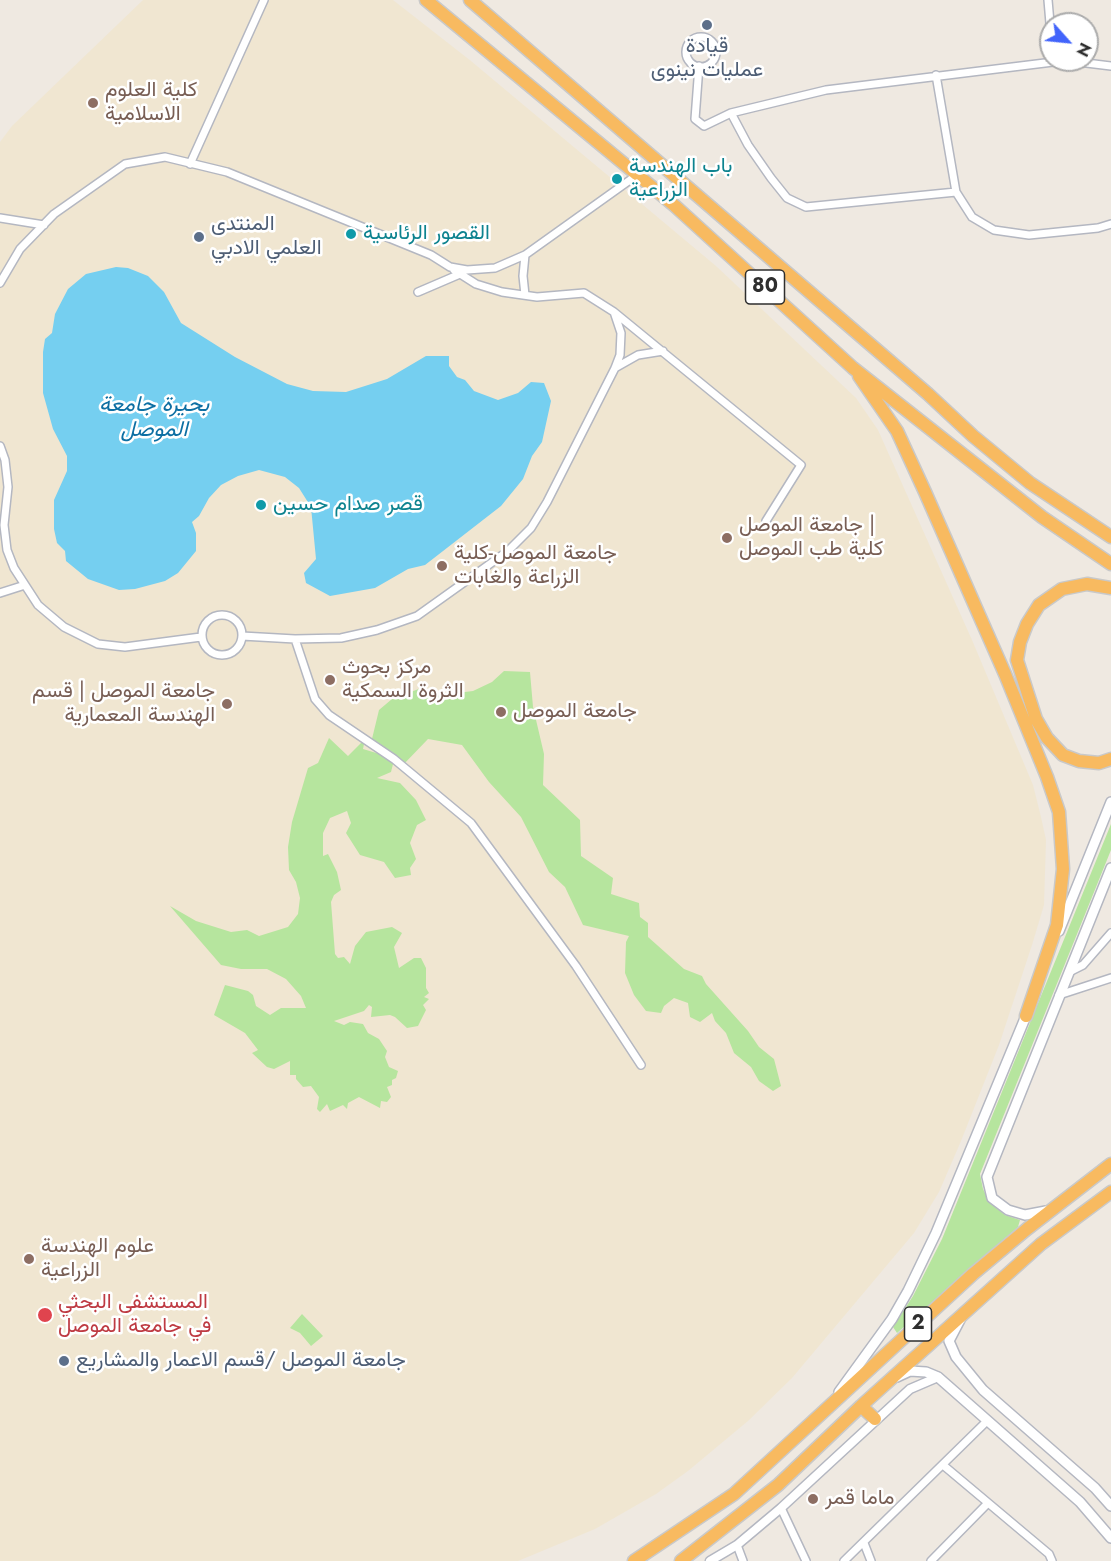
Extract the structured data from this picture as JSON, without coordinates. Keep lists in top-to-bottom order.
{
  "streets": {
    "highway": ["80", "2"]
  },
  "water": ["بحيرة جامعة الموصل"],
  "places": [
    "قيادة عمليات نينوى",
    "كلية العلوم الاسلامية",
    "باب الهندسة الزراعية",
    "القصور الرئاسية",
    "المنتدى العلمي الادبي",
    "قصر صدام حسين",
    "جامعة الموصل | كلية طب الموصل",
    "جامعة الموصل-كلية الزراعة والغابات",
    "مركز بحوث الثروة السمكية",
    "جامعة الموصل | قسم الهندسة المعمارية",
    "جامعة الموصل",
    "علوم الهندسة الزراعية",
    "المستشفى البحثي في جامعة الموصل",
    "جامعة الموصل /قسم الاعمار والمشاريع",
    "ماما قمر"
  ],
  "north": "bottom right"
}
